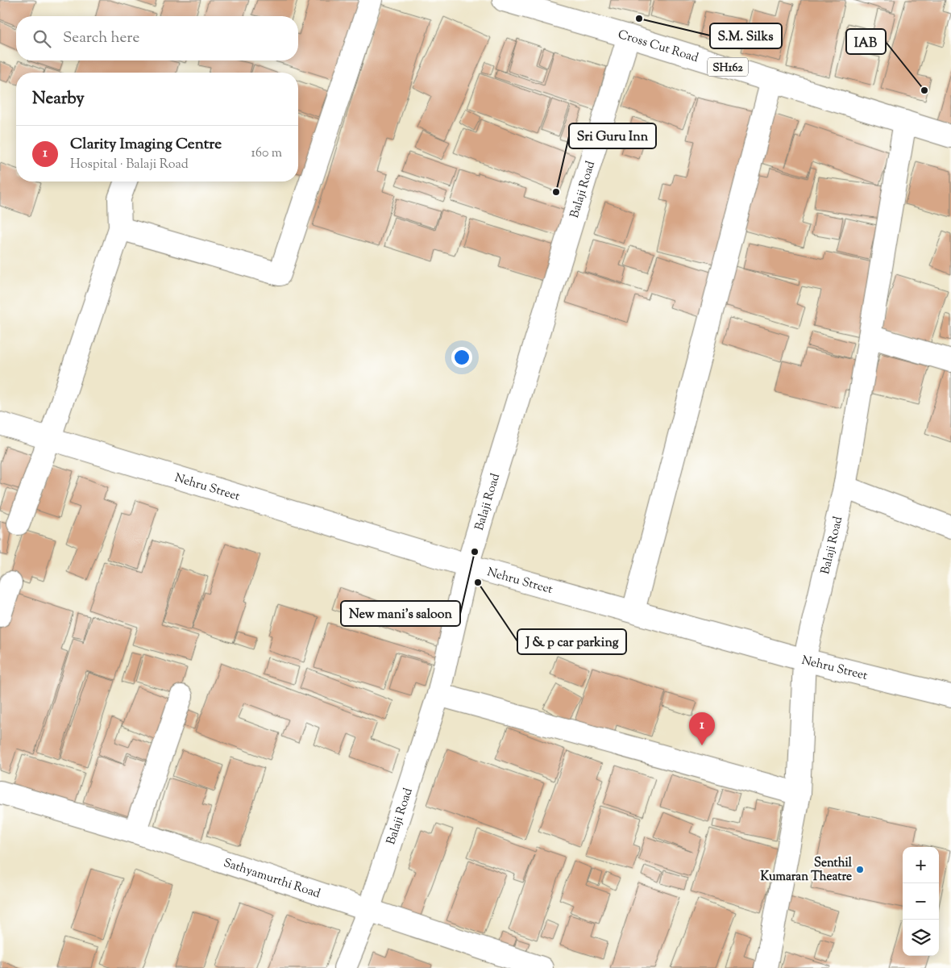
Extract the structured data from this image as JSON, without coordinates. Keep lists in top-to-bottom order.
{
  "streets": {
    "street": [
      "Cross Cut Road",
      "SH162",
      "Balaji Road",
      "Nehru Street",
      "Sathyamurthi Road"
    ]
  },
  "crossings": [
    ["Cross Cut Road", "Balaji Road"],
    ["Balaji Road", "Nehru Street"],
    ["Balaji Road", "Sathyamurthi Road"]
  ],
  "places": [
    "S.M. Silks",
    "IAB",
    "Sri Guru Inn",
    "New mani's saloon",
    "J & p car parking",
    "Senthil Kumaran Theatre"
  ],
  "page": {
    "search": "Search here",
    "heading": "Nearby",
    "list": [
      {
        "mark": "1",
        "name": "Clarity Imaging Centre",
        "note": "Hospital · Balaji Road",
        "value": "160 m"
      }
    ],
    "pins": "1",
    "map_buttons": ["+", "−"]
  }
}
